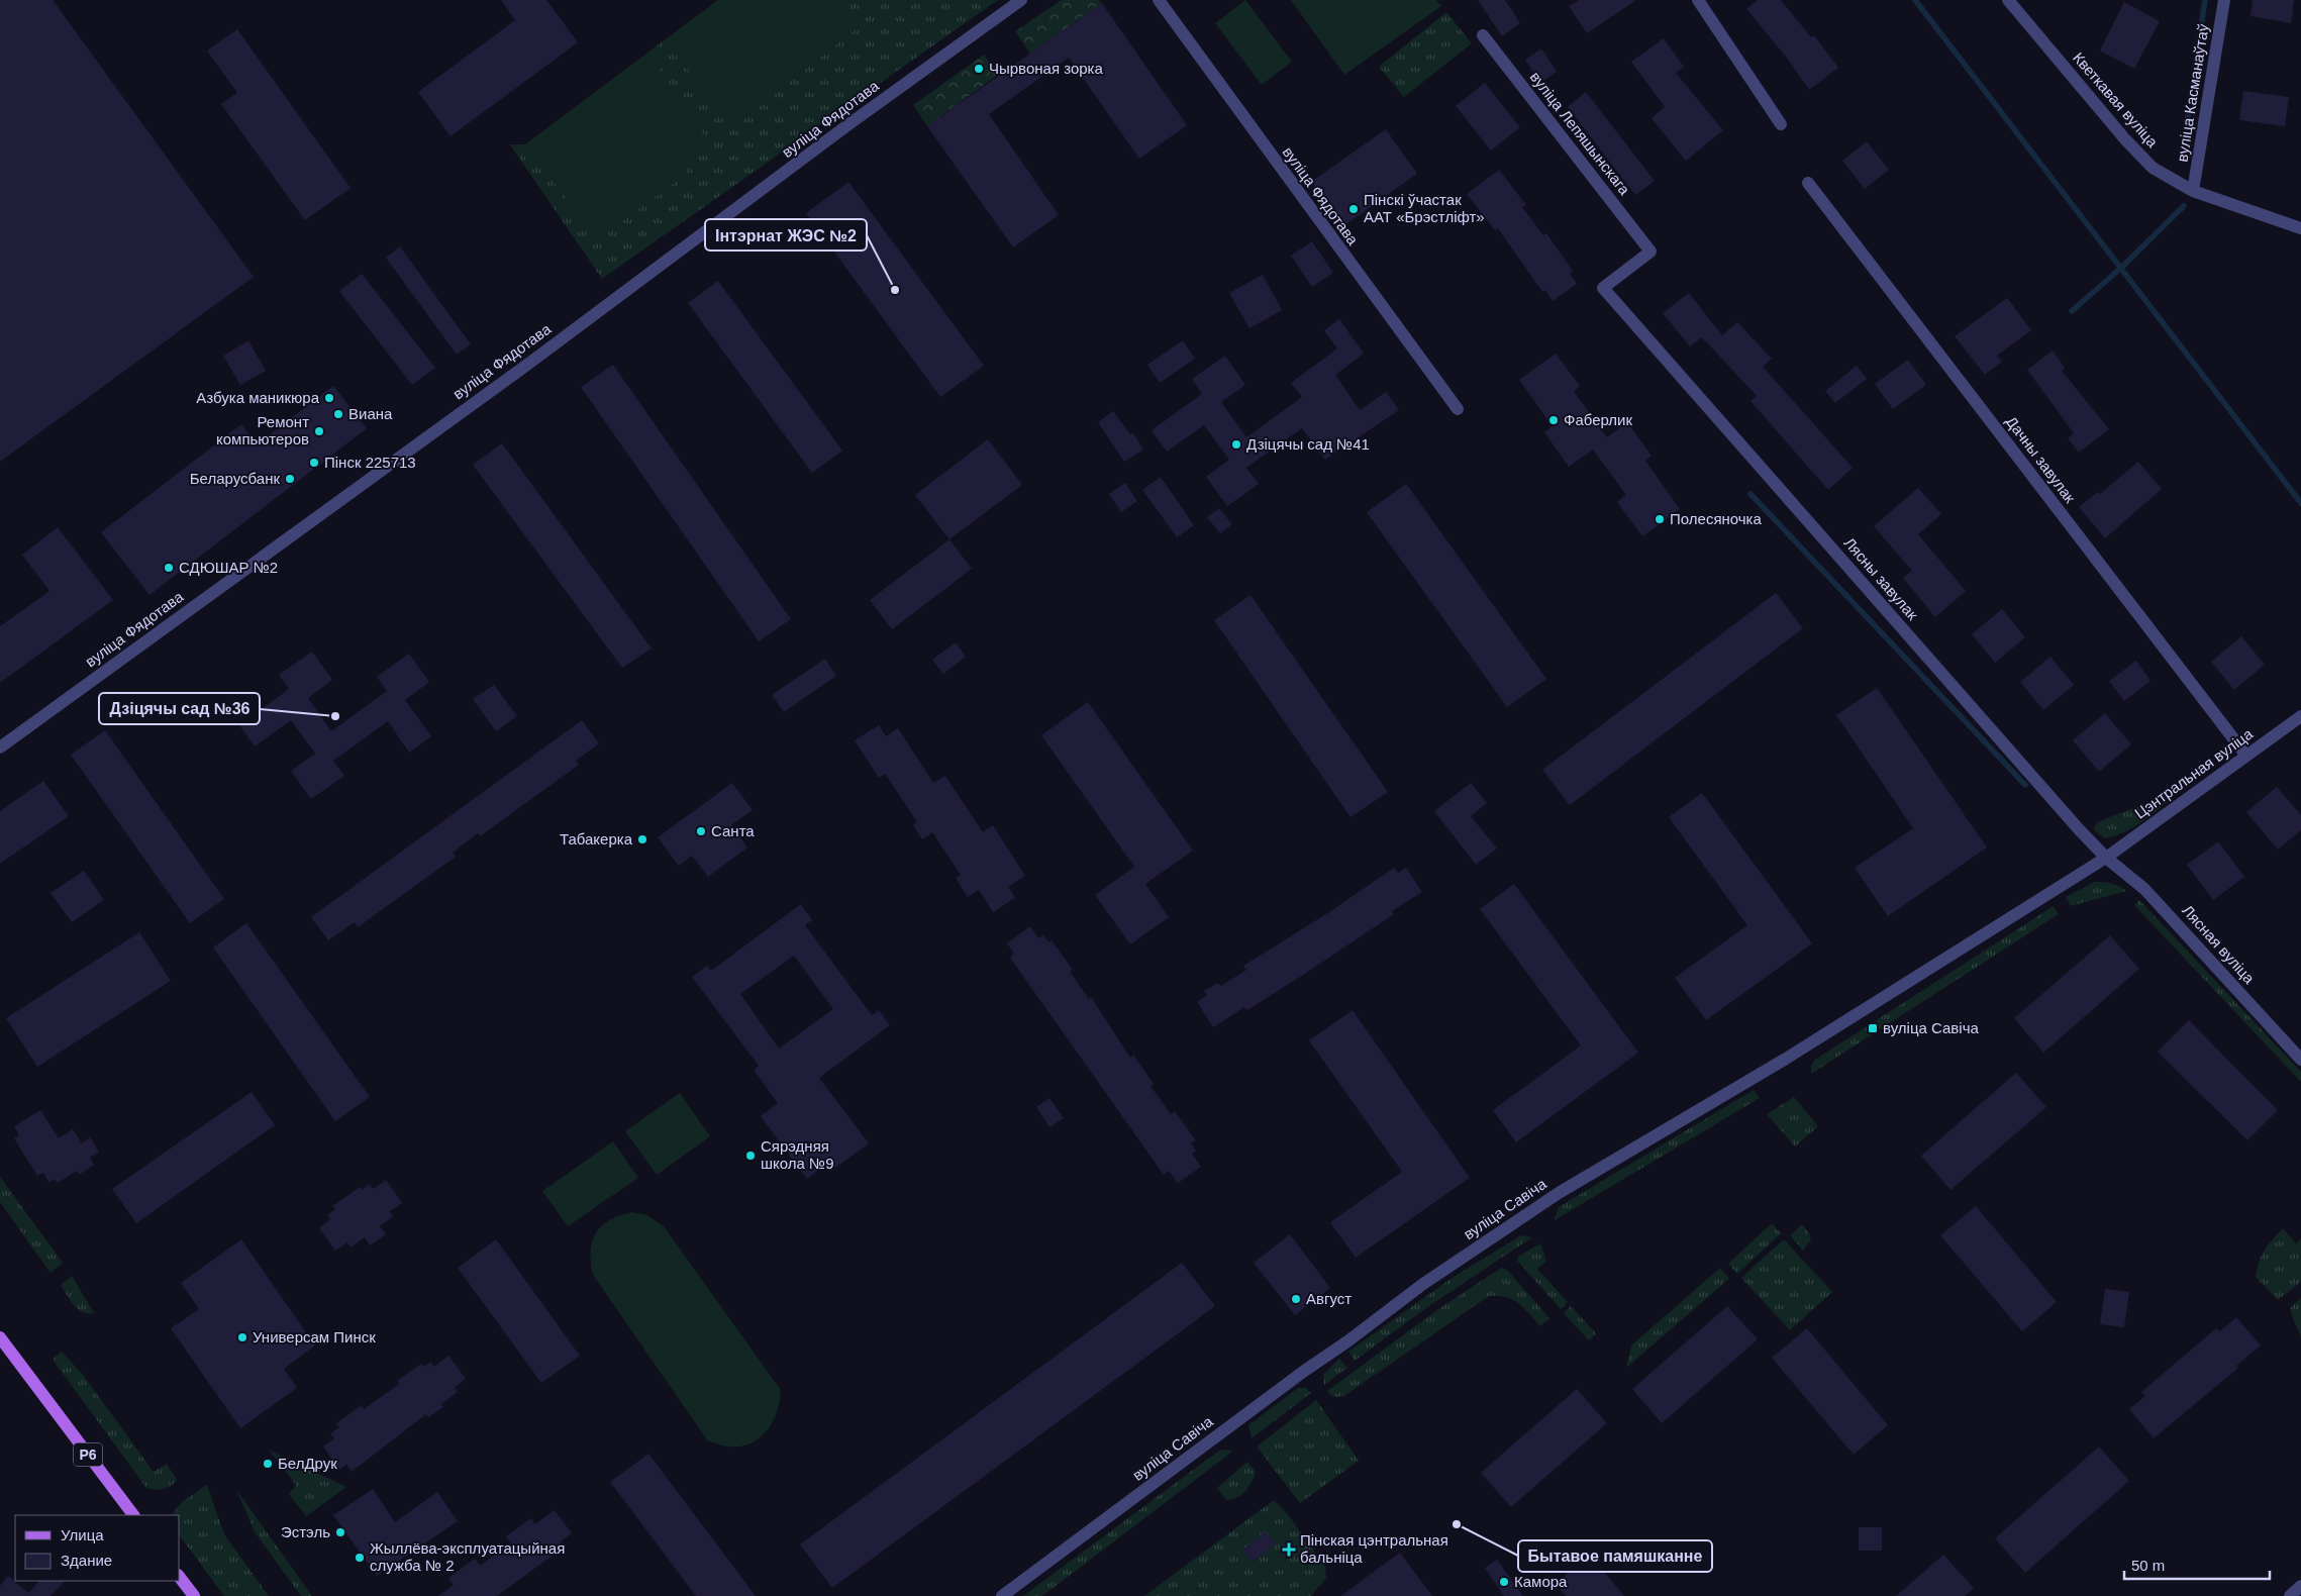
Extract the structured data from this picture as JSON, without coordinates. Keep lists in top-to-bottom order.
{
  "streets": {
    "main road": ["Р6"],
    "street": [
      "вуліца Касманаўтаў",
      "Кветкавая вуліца",
      "вуліца Фядотава",
      "вуліца Лепяшынскага",
      "Дачны завулак",
      "Лясны завулак",
      "Цэнтральная вуліца",
      "Лясная вуліца",
      "вуліца Савіча"
    ]
  },
  "crossings": [
    ["вуліца Касманаўтаў", "Кветкавая вуліца"],
    ["вуліца Лепяшынскага", "Лясны завулак"],
    ["Дачны завулак", "Цэнтральная вуліца"],
    ["Лясны завулак", "Цэнтральная вуліца"],
    ["Лясны завулак", "Лясная вуліца"],
    ["Лясны завулак", "вуліца Савіча"],
    ["Цэнтральная вуліца", "Лясная вуліца"],
    ["Цэнтральная вуліца", "вуліца Савіча"],
    ["Лясная вуліца", "вуліца Савіча"]
  ],
  "places": {
    "other": [
      "Чырвоная зорка",
      "Пінскі ўчастак ААТ «Брэстліфт»",
      "Інтэрнат ЖЭС №2",
      "Азбука маникюра",
      "Виана",
      "Фаберлик",
      "Ремонт компьютеров",
      "Дзіцячы сад №41",
      "Пінск 225713",
      "Беларусбанк",
      "Полесяночка",
      "СДЮШАР №2",
      "Дзіцячы сад №36",
      "Санта",
      "Табакерка",
      "Сярэдняя школа №9",
      "Август",
      "Универсам Пинск",
      "БелДрук",
      "Бытавое памяшканне",
      "Эстэль",
      "Жыллёва-эксплуатацыйная служба № 2",
      "Камора"
    ],
    "transit": ["вуліца Савіча"],
    "health": ["Пінская цэнтральная бальніца"]
  },
  "legend": ["Улица", "Здание"],
  "scale_bar": "50 m"
}
